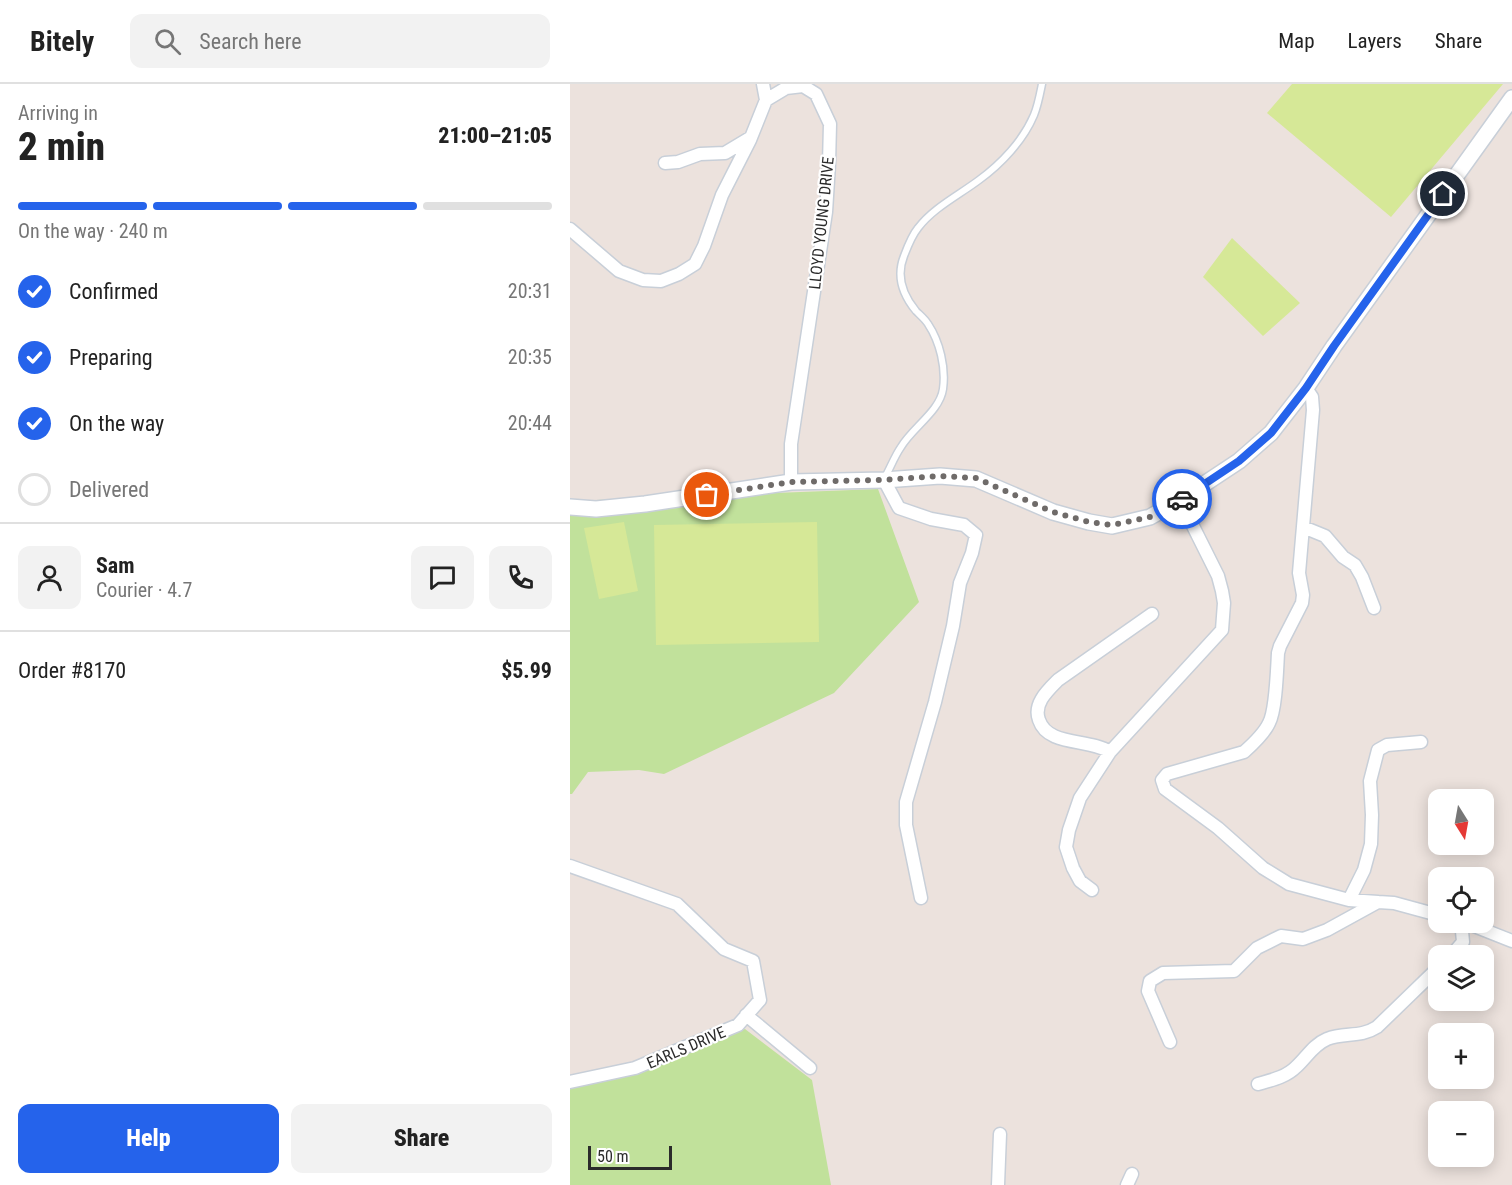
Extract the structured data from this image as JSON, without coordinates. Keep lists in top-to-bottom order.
{
  "streets": {
    "street": ["LLOYD YOUNG DRIVE", "EARLS DRIVE"]
  },
  "scale_bar": "50 m",
  "north": "bottom",
  "page": {
    "header": "Bitely",
    "search": "Search here",
    "nav": ["Map", "Layers", "Share"],
    "heading": ["2 min", "Arriving in", "21:00–21:05"],
    "panel": [
      "Sam",
      "Courier · 4.7",
      "Order #8170",
      "$5.99"
    ],
    "bar": "On the way · 240 m",
    "list": [
      ["Confirmed", "20:31"],
      ["Preparing", "20:35"],
      ["On the way", "20:44"],
      "Delivered"
    ],
    "map_buttons": ["+", "−"],
    "buttons": ["Help", "Share"],
    "scale": "50 m"
  }
}
